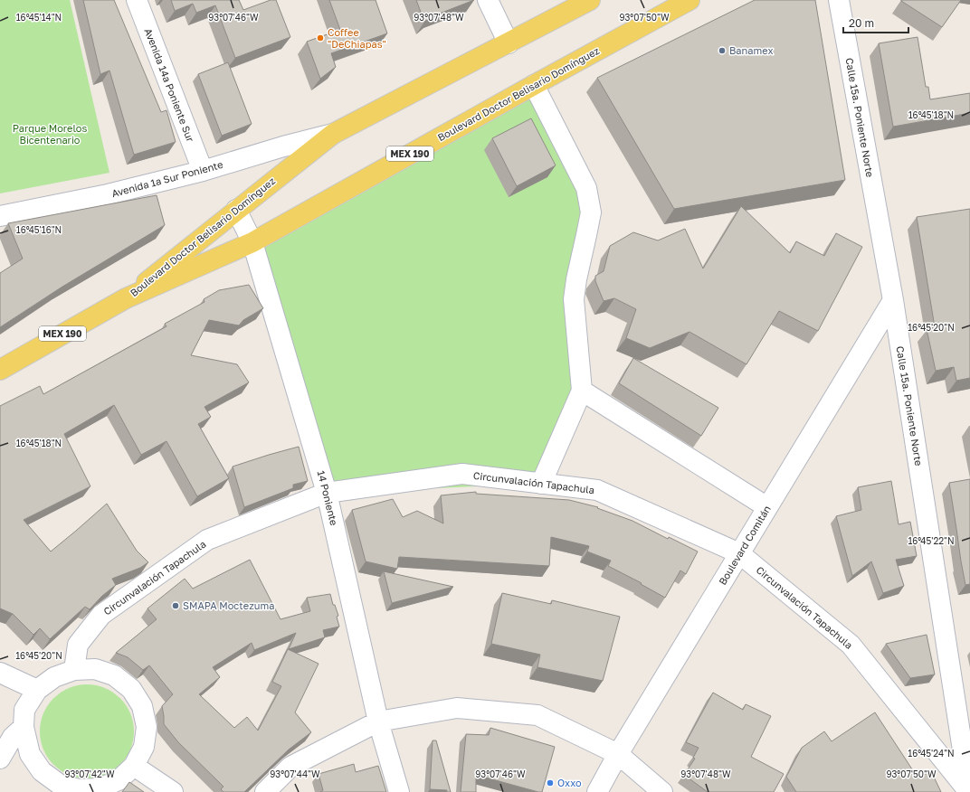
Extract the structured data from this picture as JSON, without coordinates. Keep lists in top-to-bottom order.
{
  "streets": {
    "main road": ["Boulevard Doctor Belisario Domínguez", "MEX 190"],
    "street": [
      "Avenida 14a Poniente Sur",
      "Calle 15a. Poniente Norte",
      "Avenida 1a Sur Poniente",
      "Circunvalación Tapachula",
      "14 Poniente",
      "Boulevard Comitán"
    ]
  },
  "crossings": [
    ["Avenida 14a Poniente Sur", "Avenida 1a Sur Poniente"],
    ["Boulevard Doctor Belisario Domínguez", "MEX 190"],
    ["Boulevard Doctor Belisario Domínguez", "Avenida 1a Sur Poniente"],
    ["Boulevard Doctor Belisario Domínguez", "14 Poniente"],
    ["Calle 15a. Poniente Norte", "Circunvalación Tapachula"],
    ["Calle 15a. Poniente Norte", "Boulevard Comitán"],
    ["Circunvalación Tapachula", "14 Poniente"],
    ["Circunvalación Tapachula", "Boulevard Comitán"]
  ],
  "parks": ["Parque Morelos Bicentenario"],
  "places": [
    "Coffee \"DeChiapas\"",
    "Banamex",
    "SMAPA Moctezuma",
    "Oxxo"
  ],
  "scale_bar": "20 m",
  "coordinates": [
    "16°45'14\"N",
    "93°07'46\"W",
    "93°07'48\"W",
    "93°07'50\"W",
    "16°45'18\"N",
    "16°45'16\"N",
    "16°45'20\"N",
    "16°45'22\"N",
    "16°45'24\"N",
    "93°07'42\"W",
    "93°07'44\"W"
  ]
}
